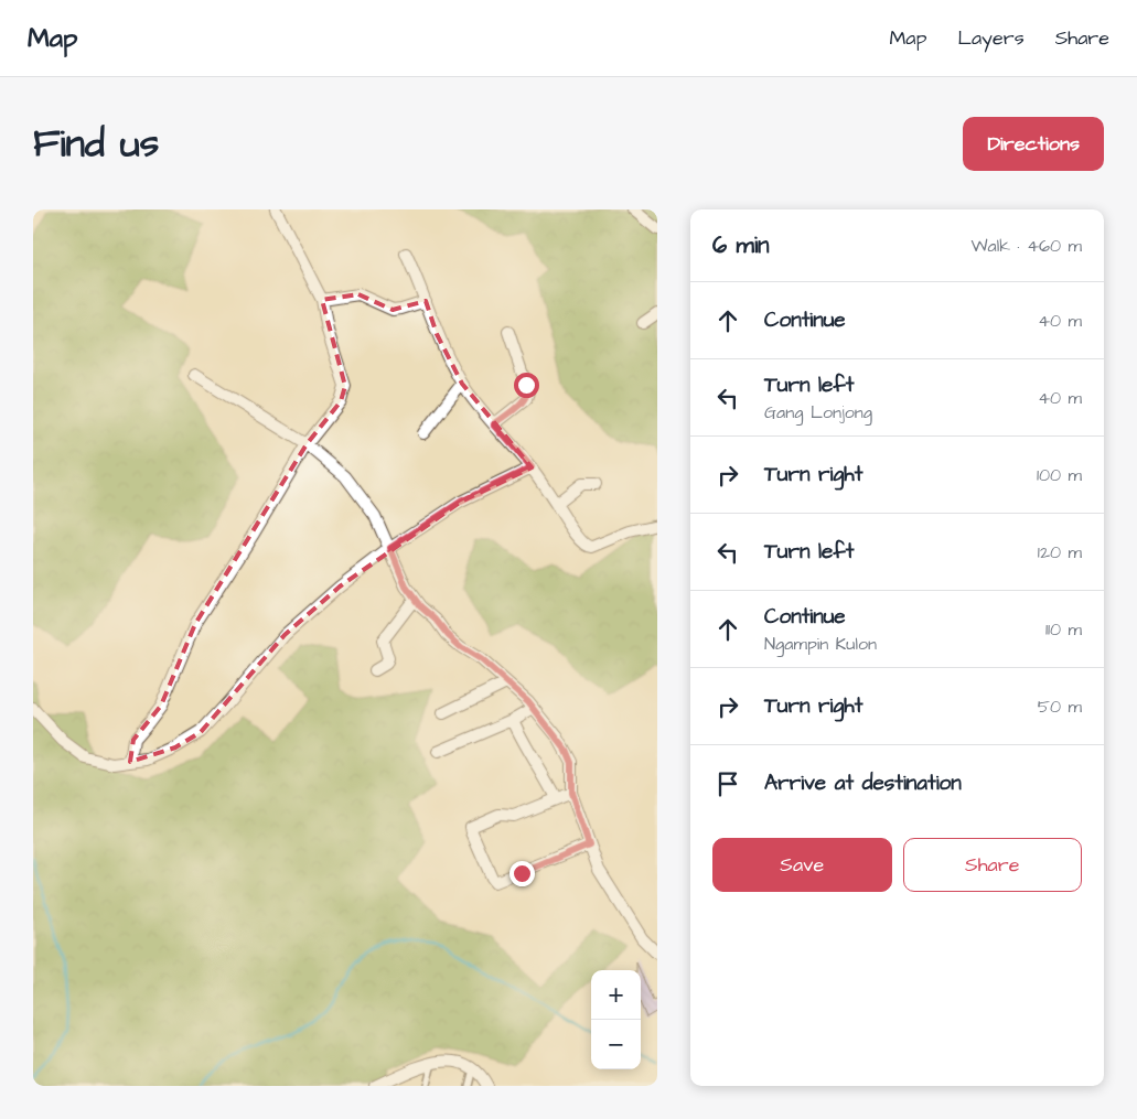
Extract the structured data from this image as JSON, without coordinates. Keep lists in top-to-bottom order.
{
  "page": {
    "header": "Map",
    "nav": ["Map", "Layers", "Share"],
    "title": "Find us",
    "buttons": [
      "Directions",
      ["Save", "Share"]
    ],
    "heading": ["6 min", "Walk · 460 m"],
    "list": [
      ["Continue", "40 m"],
      ["Turn left", "Gang Lonjong", "40 m"],
      ["Turn right", "100 m"],
      ["Turn left", "120 m"],
      ["Continue", "Ngampin Kulon", "110 m"],
      ["Turn right", "50 m"],
      "Arrive at destination"
    ],
    "map_buttons": ["+", "−"]
  }
}
